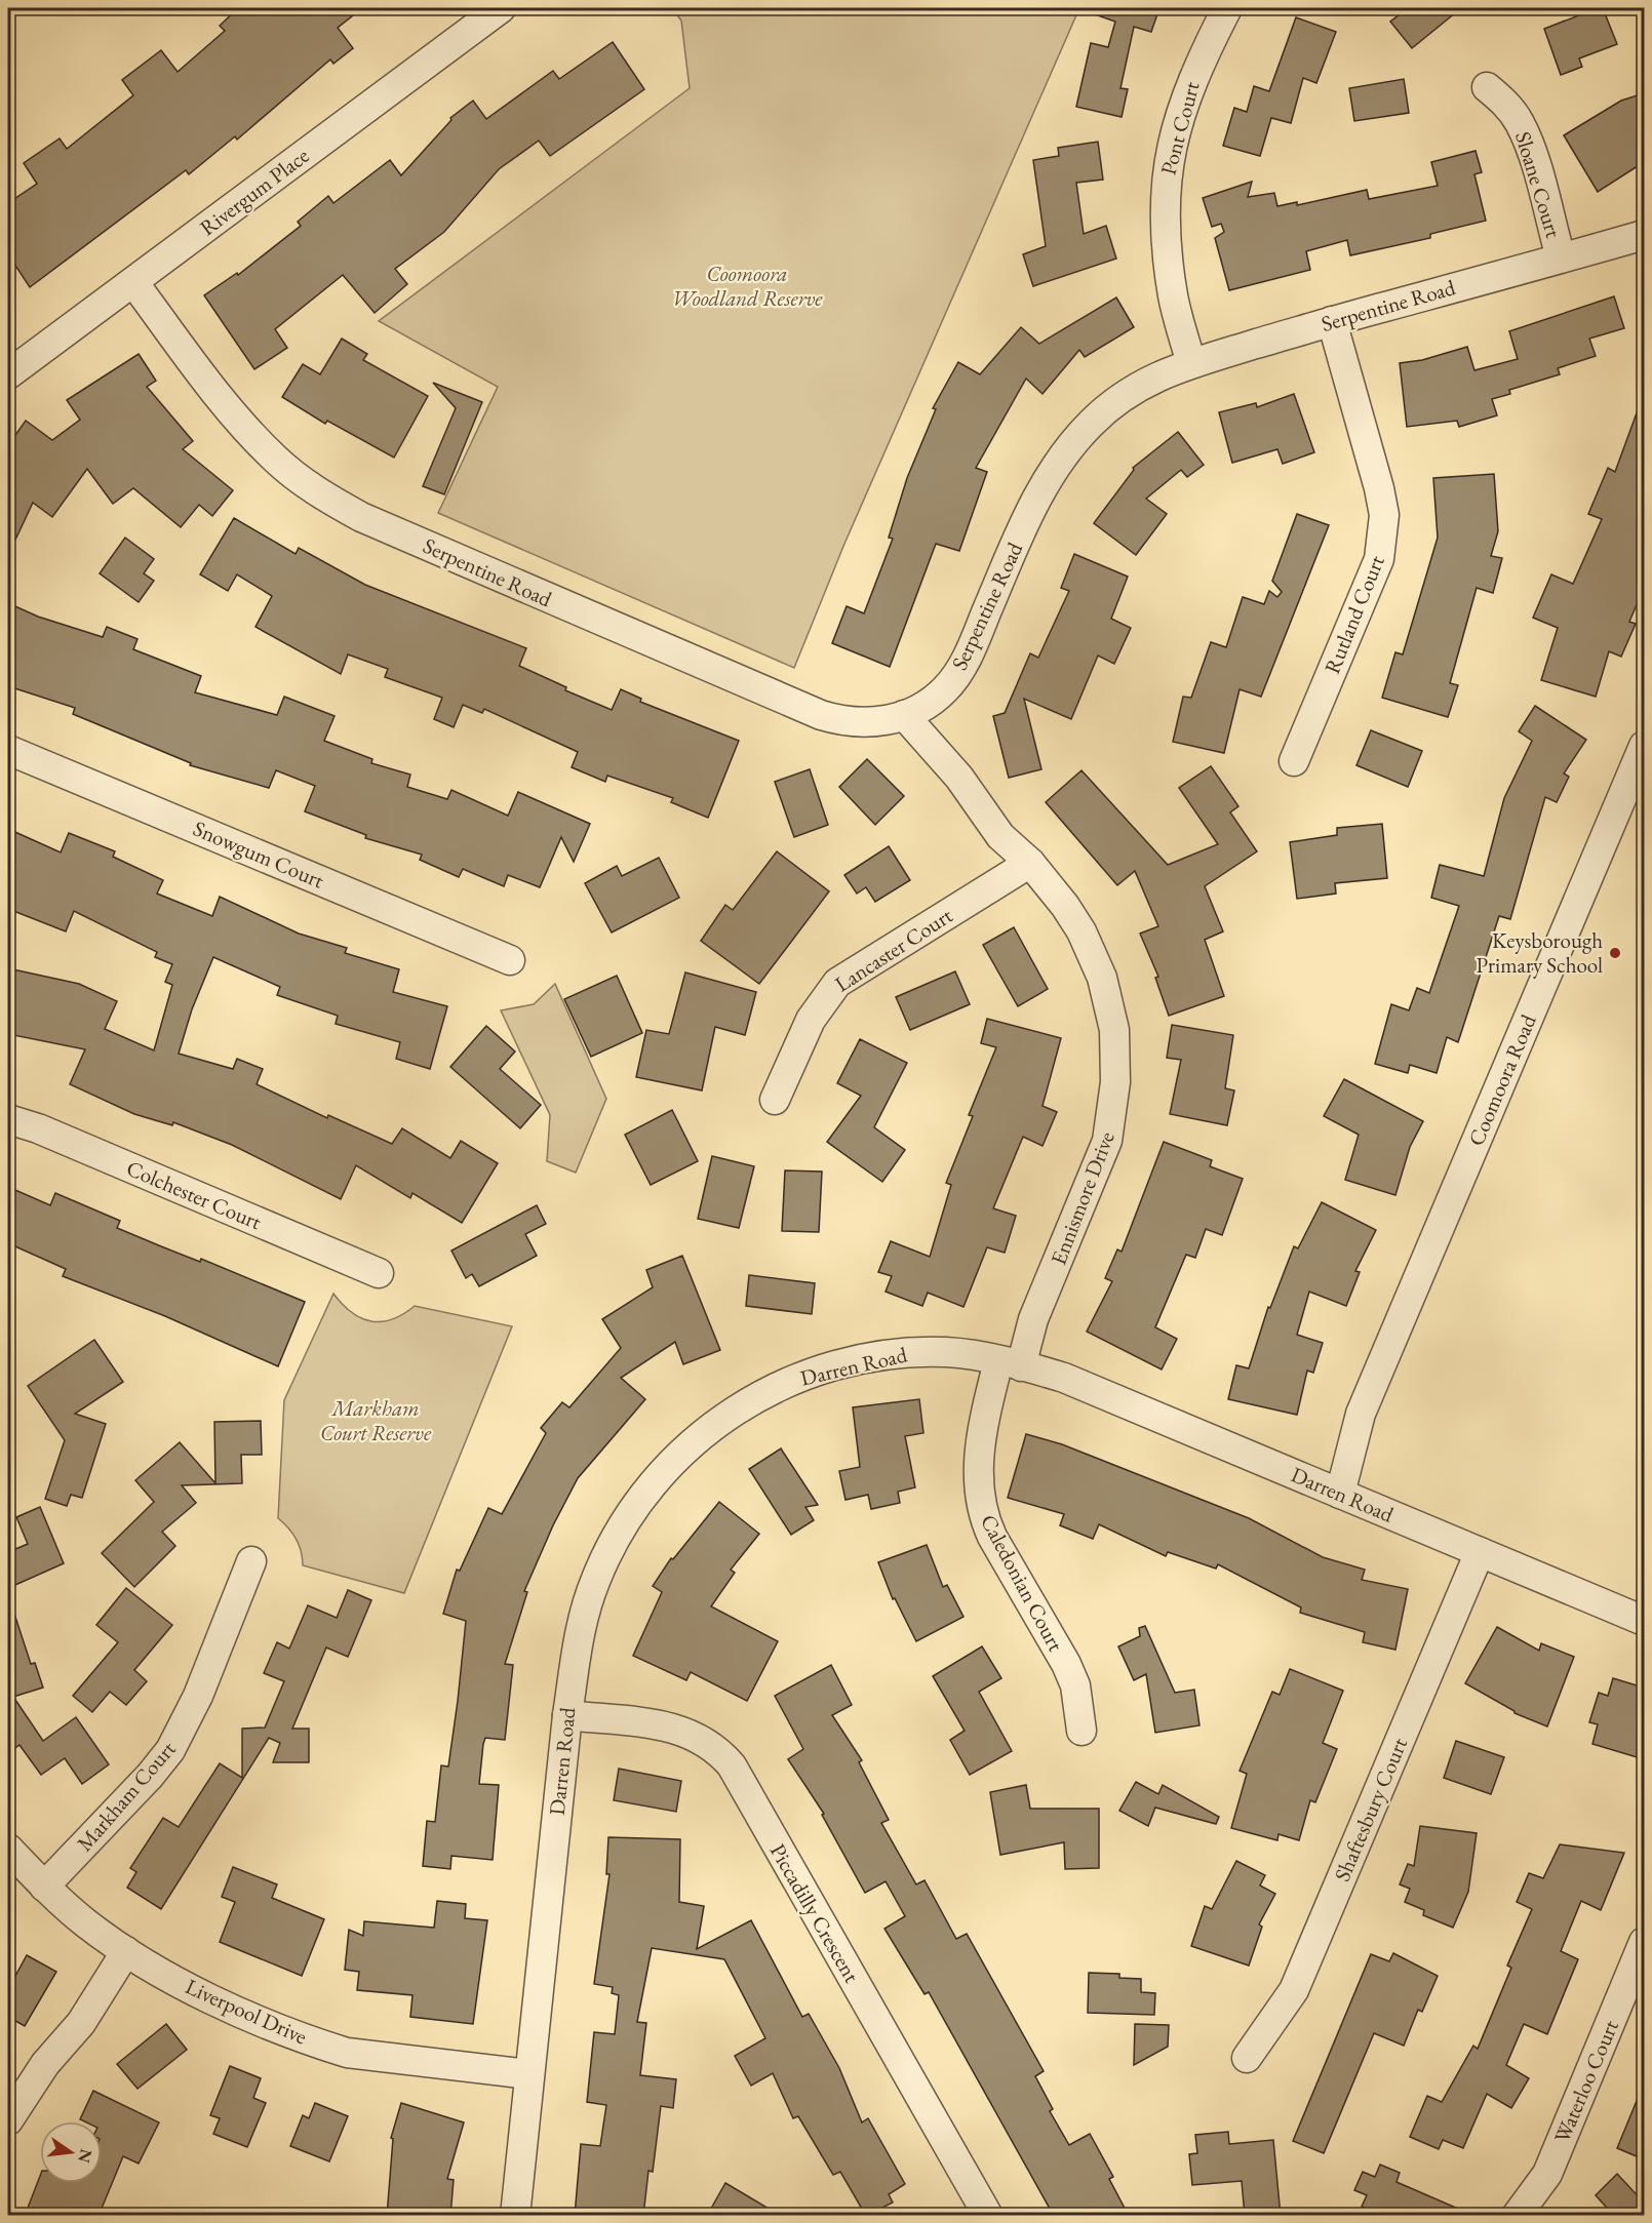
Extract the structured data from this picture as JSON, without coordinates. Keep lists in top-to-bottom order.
{
  "streets": {
    "street": [
      "Pont Court",
      "Sloane Court",
      "Rivergum Place",
      "Serpentine Road",
      "Rutland Court",
      "Snowgum Court",
      "Lancaster Court",
      "Coomoora Road",
      "Colchester Court",
      "Ennismore Drive",
      "Darren Road",
      "Caledonian Court",
      "Markham Court",
      "Shaftesbury Court",
      "Piccadilly Crescent",
      "Liverpool Drive",
      "Waterloo Court"
    ]
  },
  "crossings": [
    ["Pont Court", "Serpentine Road"],
    ["Sloane Court", "Serpentine Road"],
    ["Rivergum Place", "Serpentine Road"],
    ["Serpentine Road", "Rutland Court"],
    ["Serpentine Road", "Ennismore Drive"],
    ["Lancaster Court", "Ennismore Drive"],
    ["Coomoora Road", "Darren Road"],
    ["Ennismore Drive", "Darren Road"],
    ["Ennismore Drive", "Caledonian Court"],
    ["Darren Road", "Caledonian Court"],
    ["Darren Road", "Shaftesbury Court"],
    ["Darren Road", "Piccadilly Crescent"],
    ["Darren Road", "Liverpool Drive"],
    ["Markham Court", "Liverpool Drive"]
  ],
  "parks": ["Coomoora Woodland Reserve", "Markham Court Reserve"],
  "places": ["Keysborough Primary School"],
  "north": "right"
}
